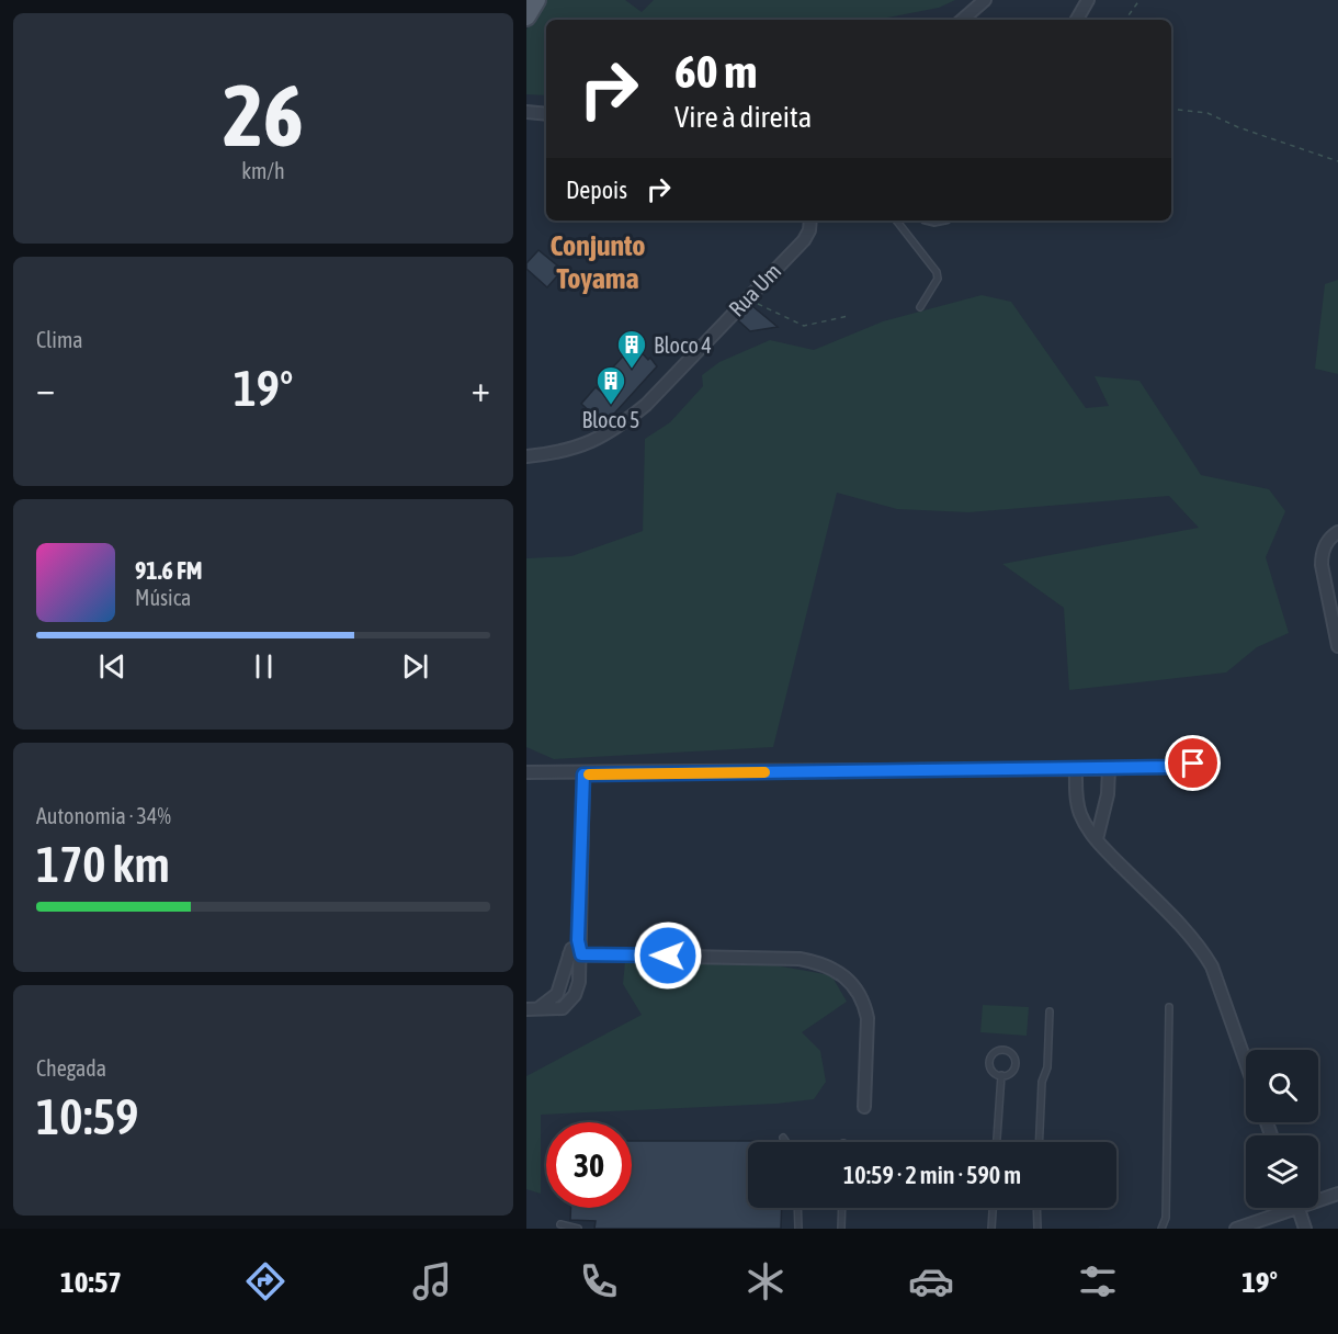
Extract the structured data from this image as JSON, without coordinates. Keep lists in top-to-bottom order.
{
  "streets": {
    "street": ["Rua Um"]
  },
  "districts": ["Conjunto Toyama"],
  "places": {
    "building": ["Bloco 4", "Bloco 5"]
  },
  "page": {
    "tile": [
      ["26", "km/h"],
      "Clima",
      ["Autonomia · 34%", "170 km"],
      ["Chegada", "10:59"]
    ],
    "turn": ["60 m", "Vire à direita"],
    "then": "Depois",
    "heat": ["−", "19°", "+"],
    "song": ["91.6 FM", "Música"],
    "limit": "30",
    "trip": "10:59 · 2 min · 590 m",
    "tabs": ["10:57", "19°"]
  }
}
